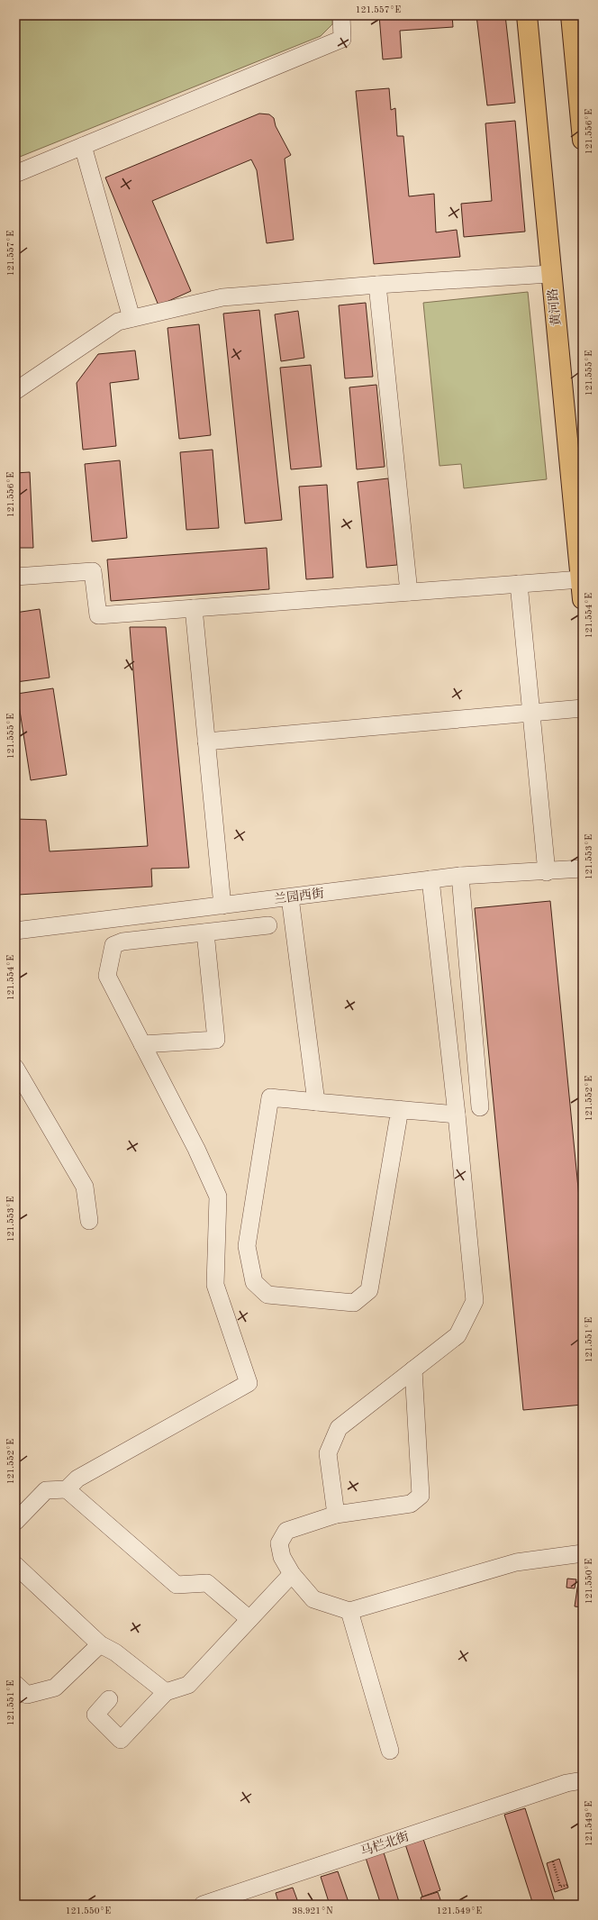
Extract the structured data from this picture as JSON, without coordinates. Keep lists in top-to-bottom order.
{
  "streets": {
    "main road": ["黄河路"],
    "street": ["兰园西街", "马栏北街"]
  },
  "coordinates": [
    "121.557°E",
    "121.556°E",
    "121.555°E",
    "121.554°E",
    "121.553°E",
    "121.552°E",
    "121.551°E",
    "121.550°E",
    "121.549°E",
    "38.921°N"
  ]
}
